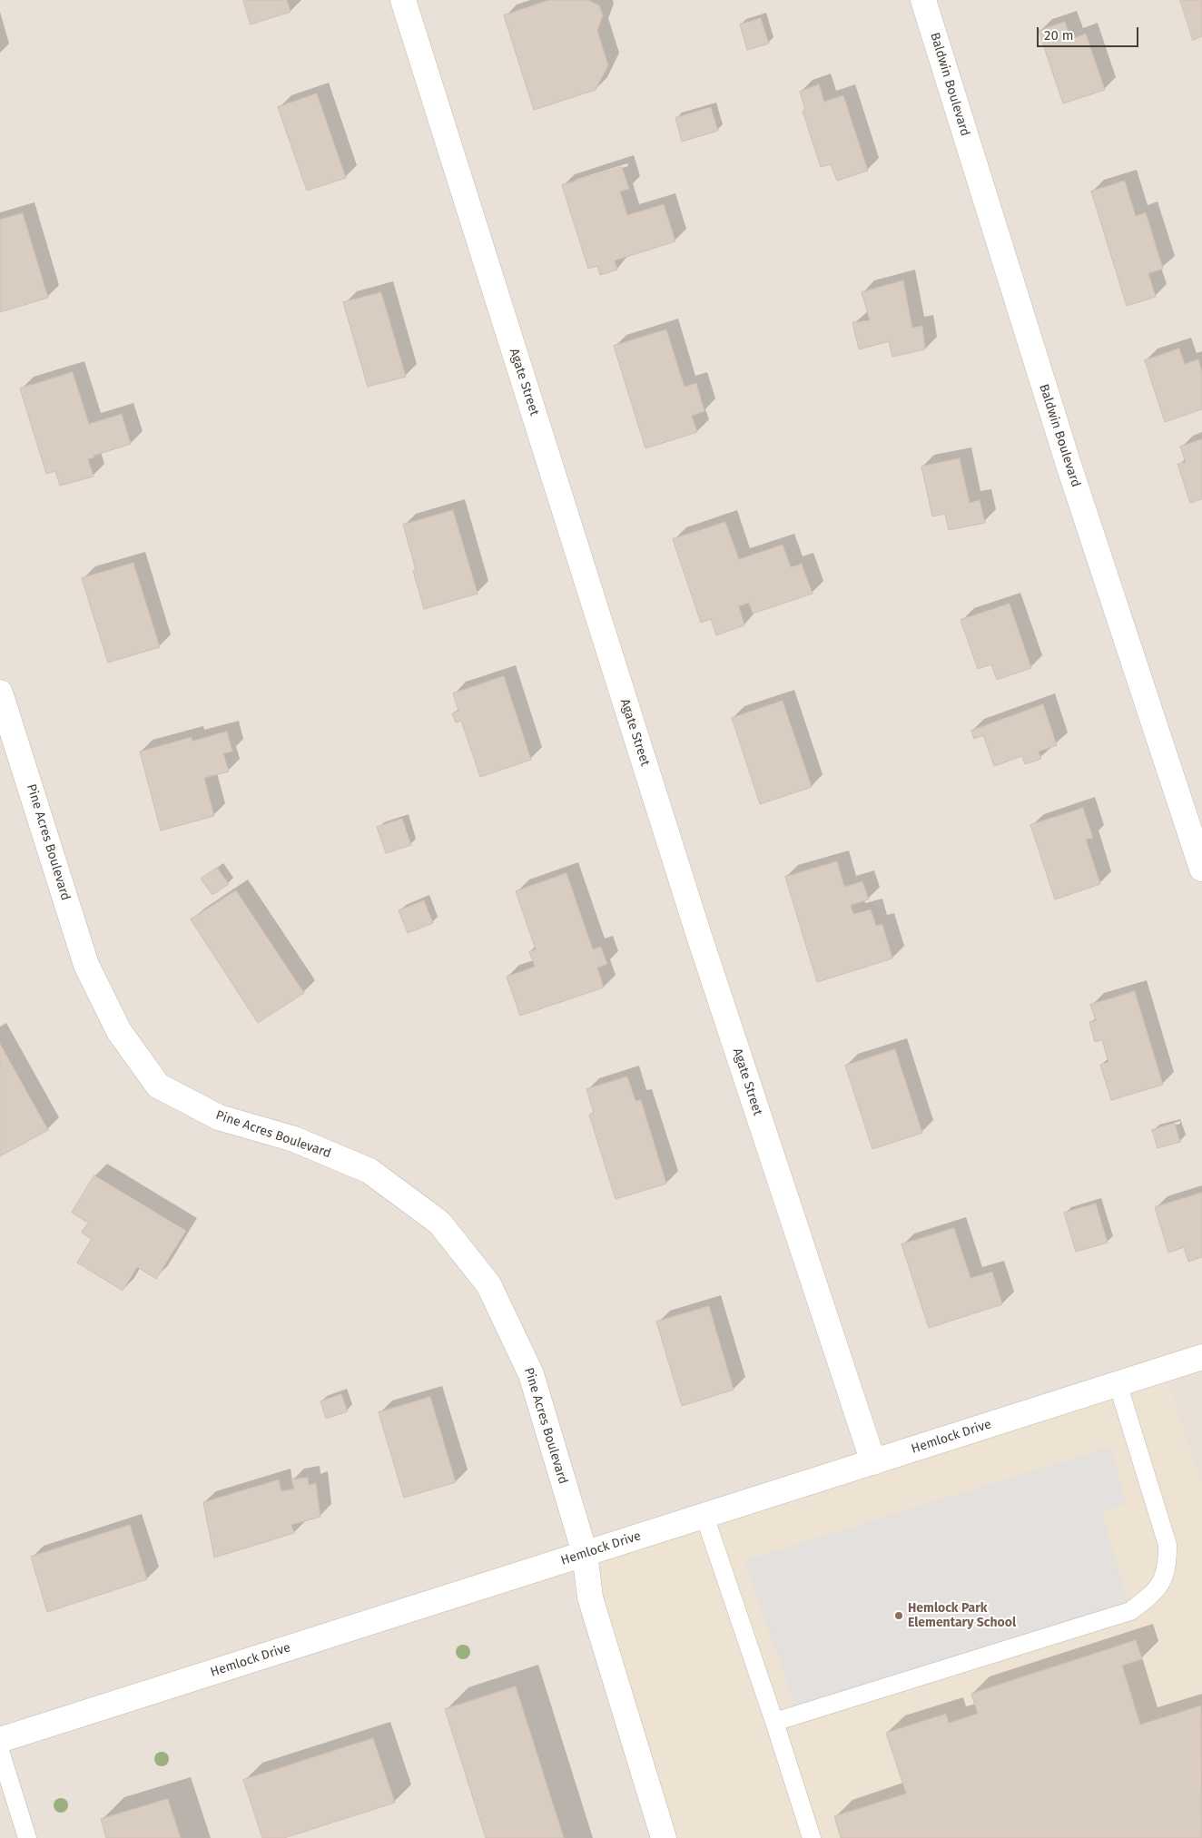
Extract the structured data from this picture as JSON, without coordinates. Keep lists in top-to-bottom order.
{
  "streets": {
    "street": [
      "Baldwin Boulevard",
      "Agate Street",
      "Pine Acres Boulevard",
      "Hemlock Drive"
    ]
  },
  "crossings": [
    ["Agate Street", "Hemlock Drive"],
    ["Pine Acres Boulevard", "Hemlock Drive"]
  ],
  "places": ["Hemlock Park Elementary School"],
  "scale_bar": "20 m"
}
